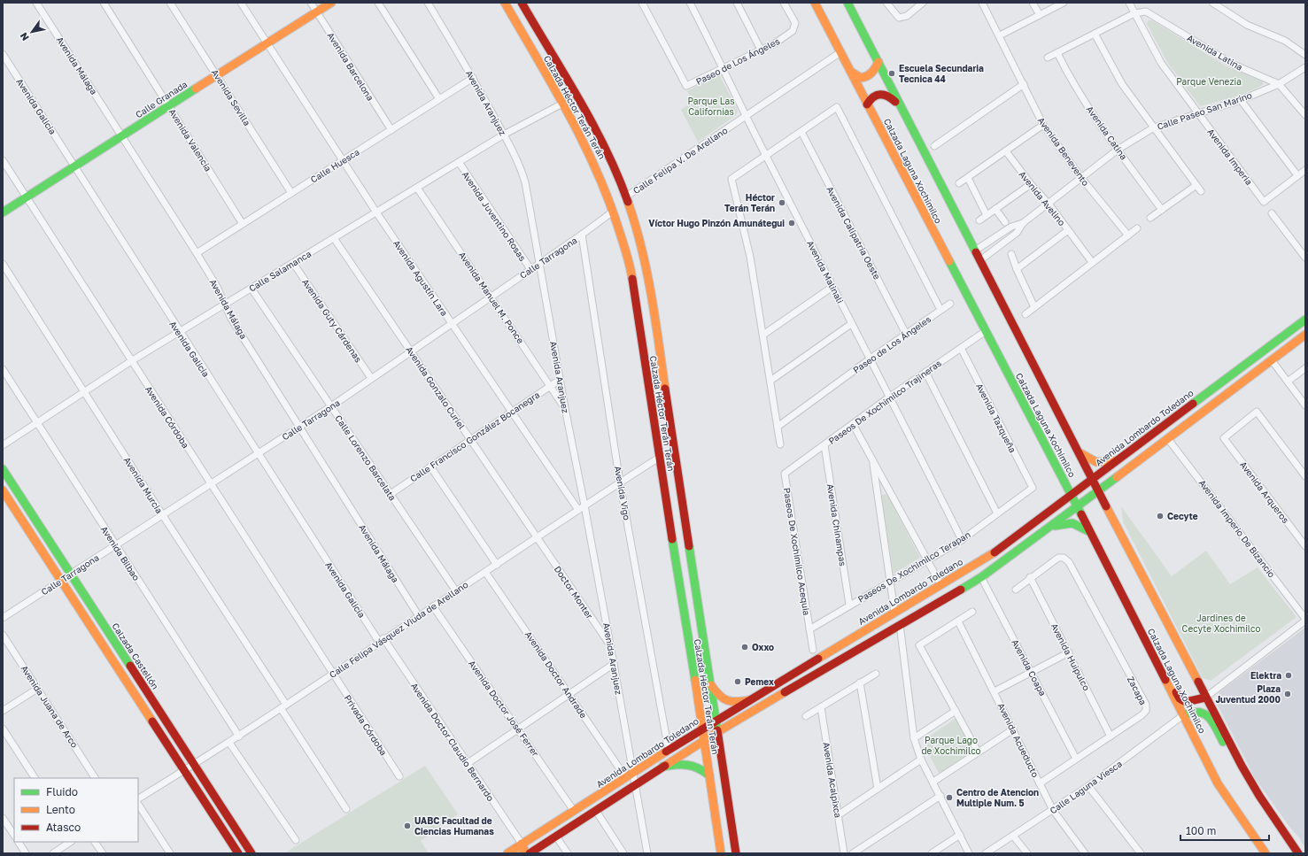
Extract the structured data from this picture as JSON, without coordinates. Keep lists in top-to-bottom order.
{
  "streets": {
    "main road": [
      "Calle Granada",
      "Calzada Héctor Terán Terán",
      "Calzada Laguna Xochimilco",
      "Avenida Lombardo Toledano",
      "Calzada Castellón"
    ],
    "street": [
      "Avenida Latina",
      "Paseo de Los Ángeles",
      "Avenida Málaga",
      "Avenida Barcelona",
      "Avenida Sevilla",
      "Avenida Aranjuez",
      "Avenida Galicia",
      "Calle Paseo San Marino",
      "Avenida Catina",
      "Avenida Valencia",
      "Avenida Benevento",
      "Avenida Imperia",
      "Calle Felipa V. De Arellano",
      "Calle Huesca",
      "Avenida Avelino",
      "Avenida Juventino Rosas",
      "Avenida Calipatria Oeste",
      "Calle Tarragona",
      "Calle Salamanca",
      "Avenida Malinali",
      "Avenida Agustín Lara",
      "Avenida Manuel M. Ponce",
      "Avenida Guty Cárdenas",
      "Avenida Gonzalo Curiel",
      "Paseos De Xochimilco Trajineras",
      "Avenida Córdoba",
      "Avenida Tazqueña",
      "Calle Francisco González Bocanegra",
      "Calle Lorenzo Barcelata",
      "Avenida Murcia",
      "Avenida Arqueros",
      "Avenida Vigo",
      "Avenida Chinampas",
      "Avenida Imperio De Bizancio",
      "Paseos De Xochimilco Acequia",
      "Avenida Bilbao",
      "Paseos De Xochimilco Terapan",
      "Doctor Monter",
      "Calle Felipa Vásquez Viuda de Arellano",
      "Avenida Huipulco",
      "Avenida Coapa",
      "Avenida Doctor Andrade",
      "Zacapa",
      "Avenida Juana de Arco",
      "Avenida Doctor José Ferrer",
      "Privada Córdoba",
      "Avenida Acueducto",
      "Avenida Doctor Claudio Bernardo",
      "Avenida Acalpixca",
      "Calle Laguna Viesca"
    ]
  },
  "crossings": [
    ["Avenida Latina", "Calle Paseo San Marino"],
    ["Avenida Latina", "Avenida Imperia"],
    ["Paseo de Los Ángeles", "Avenida Calipatria Oeste"],
    ["Paseo de Los Ángeles", "Avenida Malinali"],
    ["Avenida Málaga", "Calle Granada"],
    ["Avenida Málaga", "Calle Huesca"],
    ["Avenida Málaga", "Calle Tarragona"],
    ["Avenida Málaga", "Calle Salamanca"],
    ["Avenida Málaga", "Calle Felipa Vásquez Viuda de Arellano"],
    ["Avenida Barcelona", "Calle Granada"],
    ["Avenida Barcelona", "Calle Huesca"],
    ["Avenida Sevilla", "Calle Granada"],
    ["Avenida Sevilla", "Calle Huesca"],
    ["Calle Granada", "Avenida Galicia"],
    ["Calle Granada", "Avenida Valencia"],
    ["Calle Granada", "Avenida Agustín Lara"],
    ["Calle Granada", "Avenida Córdoba"],
    ["Avenida Aranjuez", "Calle Huesca"],
    ["Avenida Aranjuez", "Calle Tarragona"],
    ["Avenida Aranjuez", "Calle Salamanca"],
    ["Avenida Aranjuez", "Avenida Manuel M. Ponce"],
    ["Avenida Aranjuez", "Avenida Lombardo Toledano"],
    ["Avenida Aranjuez", "Calle Francisco González Bocanegra"],
    ["Avenida Aranjuez", "Doctor Monter"],
    ["Avenida Aranjuez", "Calle Felipa Vásquez Viuda de Arellano"],
    ["Avenida Aranjuez", "Avenida Doctor Andrade"],
    ["Avenida Galicia", "Calle Tarragona"],
    ["Avenida Galicia", "Calle Salamanca"],
    ["Avenida Galicia", "Calle Felipa Vásquez Viuda de Arellano"],
    ["Avenida Galicia", "Avenida Doctor Claudio Bernardo"],
    ["Calzada Héctor Terán Terán", "Calle Felipa V. De Arellano"],
    ["Calzada Héctor Terán Terán", "Calle Tarragona"],
    ["Calzada Héctor Terán Terán", "Calle Salamanca"],
    ["Calzada Héctor Terán Terán", "Avenida Lombardo Toledano"],
    ["Calzada Héctor Terán Terán", "Calle Felipa Vásquez Viuda de Arellano"],
    ["Calle Paseo San Marino", "Avenida Catina"],
    ["Calle Paseo San Marino", "Avenida Benevento"],
    ["Calle Paseo San Marino", "Avenida Imperia"],
    ["Calle Paseo San Marino", "Calzada Laguna Xochimilco"],
    ["Calle Paseo San Marino", "Avenida Avelino"],
    ["Avenida Valencia", "Calle Huesca"],
    ["Calle Felipa V. De Arellano", "Calzada Laguna Xochimilco"],
    ["Calle Felipa V. De Arellano", "Avenida Malinali"],
    ["Calle Huesca", "Avenida Agustín Lara"],
    ["Calzada Laguna Xochimilco", "Paseos De Xochimilco Trajineras"],
    ["Calzada Laguna Xochimilco", "Avenida Lombardo Toledano"],
    ["Calzada Laguna Xochimilco", "Calle Laguna Viesca"],
    ["Avenida Juventino Rosas", "Calle Tarragona"],
    ["Avenida Juventino Rosas", "Calle Salamanca"],
    ["Calle Tarragona", "Avenida Agustín Lara"],
    ["Calle Tarragona", "Avenida Manuel M. Ponce"],
    ["Calle Tarragona", "Avenida Guty Cárdenas"],
    ["Calle Tarragona", "Avenida Gonzalo Curiel"],
    ["Calle Tarragona", "Avenida Córdoba"],
    ["Calle Tarragona", "Calle Lorenzo Barcelata"],
    ["Calle Tarragona", "Avenida Murcia"],
    ["Calle Tarragona", "Avenida Vigo"],
    ["Calle Tarragona", "Avenida Bilbao"],
    ["Calle Tarragona", "Calzada Castellón"],
    ["Calle Salamanca", "Avenida Agustín Lara"],
    ["Calle Salamanca", "Avenida Manuel M. Ponce"],
    ["Calle Salamanca", "Avenida Guty Cárdenas"],
    ["Calle Salamanca", "Avenida Gonzalo Curiel"],
    ["Calle Salamanca", "Avenida Córdoba"],
    ["Calle Salamanca", "Calle Lorenzo Barcelata"],
    ["Calle Salamanca", "Avenida Murcia"],
    ["Calle Salamanca", "Avenida Bilbao"],
    ["Avenida Malinali", "Paseos De Xochimilco Trajineras"],
    ["Avenida Malinali", "Paseos De Xochimilco Terapan"],
    ["Avenida Agustín Lara", "Calle Francisco González Bocanegra"],
    ["Avenida Agustín Lara", "Calle Felipa Vásquez Viuda de Arellano"],
    ["Avenida Manuel M. Ponce", "Calle Francisco González Bocanegra"],
    ["Avenida Gonzalo Curiel", "Calle Francisco González Bocanegra"],
    ["Avenida Gonzalo Curiel", "Doctor Monter"],
    ["Avenida Gonzalo Curiel", "Calle Felipa Vásquez Viuda de Arellano"],
    ["Paseos De Xochimilco Trajineras", "Avenida Tazqueña"],
    ["Paseos De Xochimilco Trajineras", "Avenida Chinampas"],
    ["Paseos De Xochimilco Trajineras", "Paseos De Xochimilco Acequia"],
    ["Avenida Córdoba", "Calle Felipa Vásquez Viuda de Arellano"],
    ["Avenida Córdoba", "Privada Córdoba"],
    ["Avenida Tazqueña", "Paseos De Xochimilco Terapan"],
    ["Avenida Lombardo Toledano", "Avenida Vigo"],
    ["Avenida Lombardo Toledano", "Avenida Doctor Andrade"],
    ["Avenida Lombardo Toledano", "Avenida Doctor José Ferrer"],
    ["Avenida Lombardo Toledano", "Avenida Doctor Claudio Bernardo"],
    ["Calle Francisco González Bocanegra", "Calle Lorenzo Barcelata"],
    ["Calle Lorenzo Barcelata", "Calle Felipa Vásquez Viuda de Arellano"],
    ["Avenida Murcia", "Calle Felipa Vásquez Viuda de Arellano"],
    ["Avenida Vigo", "Calle Felipa Vásquez Viuda de Arellano"],
    ["Avenida Chinampas", "Paseos De Xochimilco Terapan"],
    ["Paseos De Xochimilco Acequia", "Paseos De Xochimilco Terapan"],
    ["Avenida Bilbao", "Calle Felipa Vásquez Viuda de Arellano"],
    ["Doctor Monter", "Calle Felipa Vásquez Viuda de Arellano"],
    ["Calle Felipa Vásquez Viuda de Arellano", "Calzada Castellón"],
    ["Calle Felipa Vásquez Viuda de Arellano", "Avenida Doctor Andrade"],
    ["Calle Felipa Vásquez Viuda de Arellano", "Avenida Doctor José Ferrer"],
    ["Calle Felipa Vásquez Viuda de Arellano", "Privada Córdoba"],
    ["Calle Felipa Vásquez Viuda de Arellano", "Avenida Doctor Claudio Bernardo"],
    ["Avenida Huipulco", "Zacapa"],
    ["Avenida Coapa", "Zacapa"],
    ["Zacapa", "Avenida Acueducto"],
    ["Avenida Acueducto", "Calle Laguna Viesca"]
  ],
  "parks": [
    "Parque Venezia",
    "Parque Las Californias",
    "Jardines de Cecyte Xochimilco",
    "Parque Lago de Xochimilco"
  ],
  "places": [
    "Escuela Secundaria Tecnica 44",
    "Héctor Terán Terán",
    "Víctor Hugo Pinzón Amunátegui",
    "Cecyte",
    "Oxxo",
    "Elektra",
    "Pemex",
    "Plaza Juventud 2000",
    "Centro de Atencion Multiple Num. 5",
    "UABC Facultad de Ciencias Humanas"
  ],
  "legend": ["Fluido", "Lento", "Atasco"],
  "scale_bar": "100 m",
  "north": "bottom left"
}
